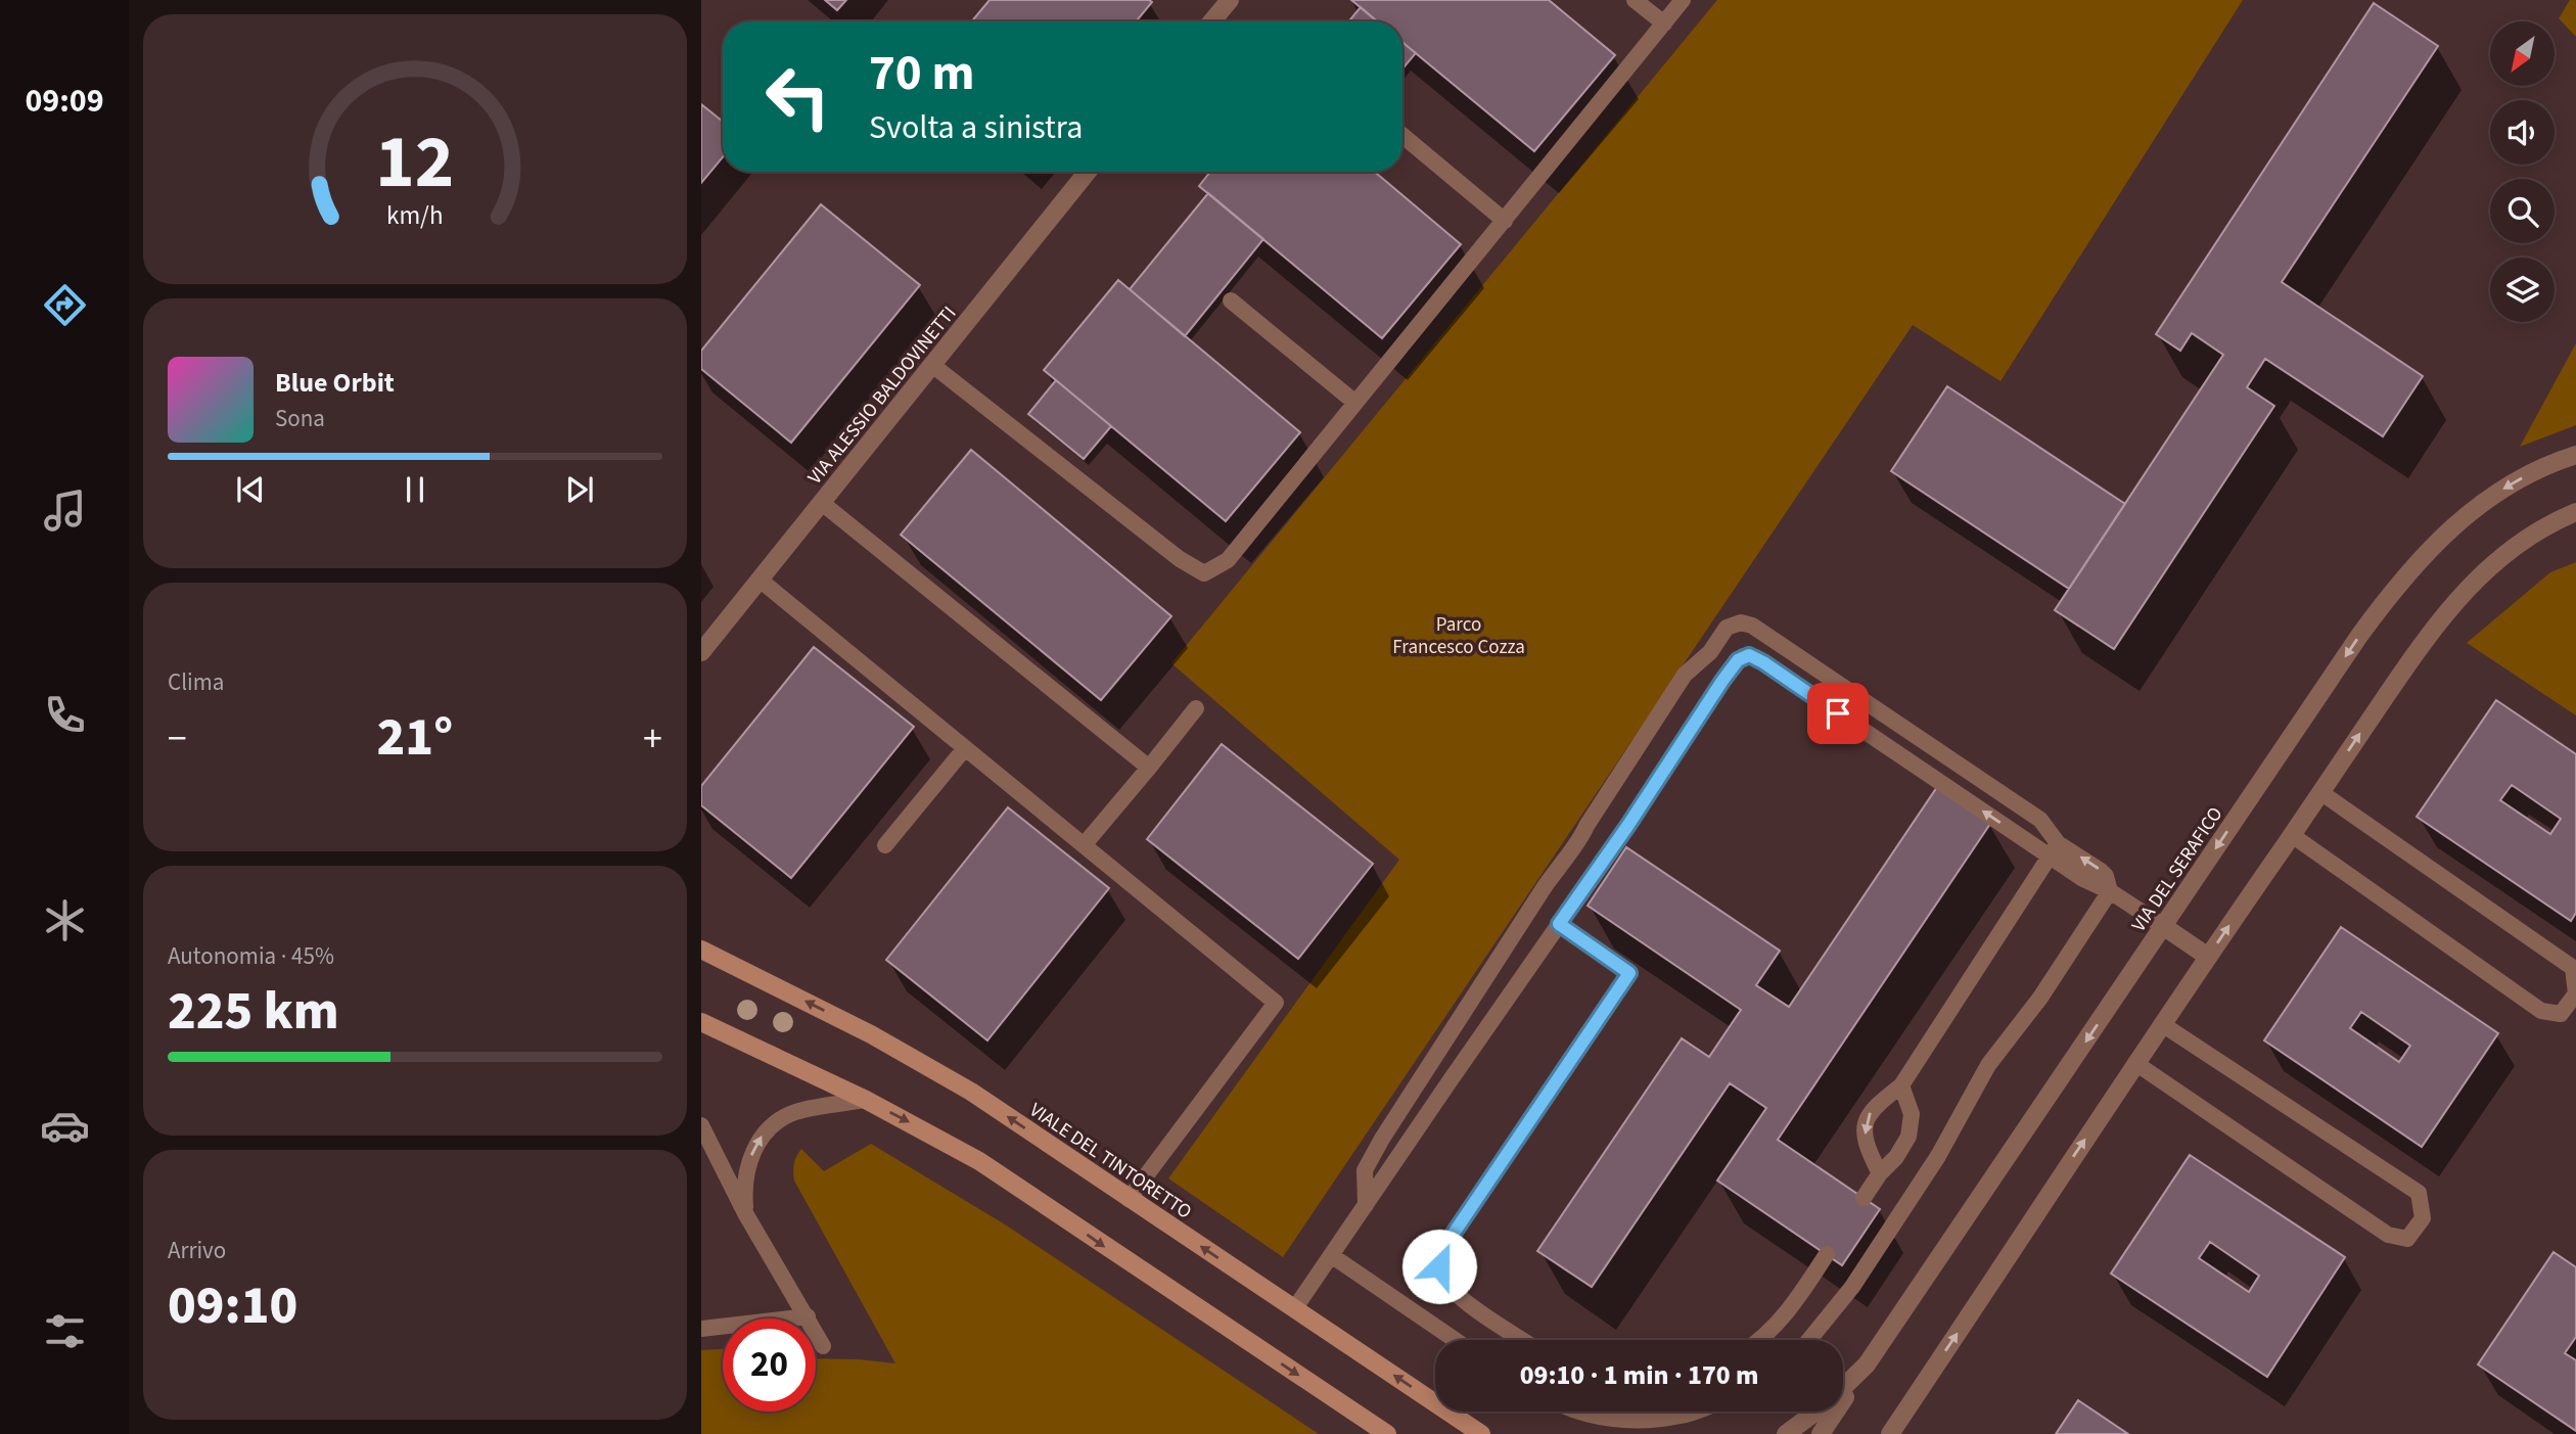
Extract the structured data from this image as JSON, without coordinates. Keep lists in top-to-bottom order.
{
  "streets": {
    "main road": ["VIALE DEL TINTORETTO"],
    "street": ["VIA ALESSIO BALDOVINETTI", "VIA DEL SERAFICO"]
  },
  "parks": ["Parco Francesco Cozza"],
  "north": "bottom left",
  "page": {
    "tabs": "09:09",
    "turn": ["70 m", "Svolta a sinistra"],
    "song": ["Blue Orbit", "Sona"],
    "tile": [
      "Clima",
      ["Autonomia · 45%", "225 km"],
      ["Arrivo", "09:10"]
    ],
    "heat": ["−", "21°", "+"],
    "limit": "20",
    "trip": "09:10 · 1 min · 170 m",
    "gauge": ["12", "km/h"]
  }
}
